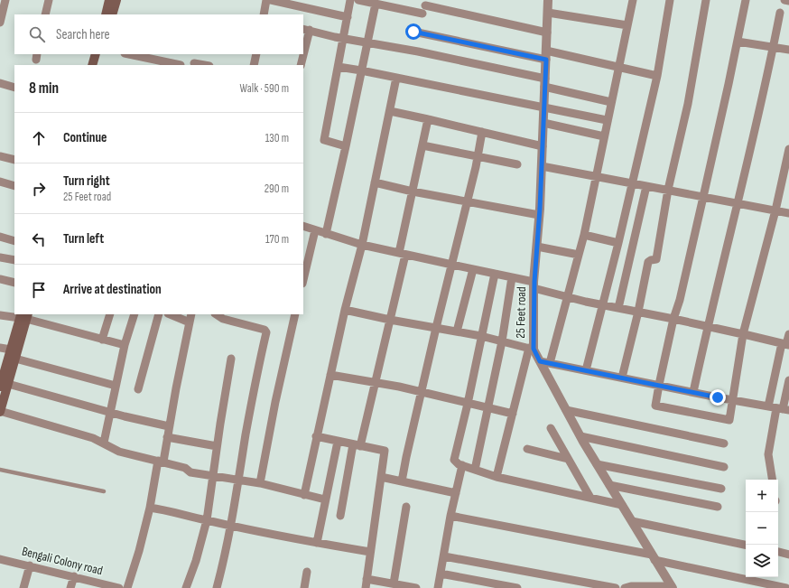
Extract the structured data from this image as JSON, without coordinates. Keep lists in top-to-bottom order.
{
  "streets": {
    "street": ["25 Feet road", "Bengali Colony road"]
  },
  "page": {
    "search": "Search here",
    "heading": ["8 min", "Walk · 590 m"],
    "list": [
      ["Continue", "130 m"],
      ["Turn right", "25 Feet road", "290 m"],
      ["Turn left", "170 m"],
      "Arrive at destination"
    ],
    "map_buttons": ["+", "−"]
  }
}
